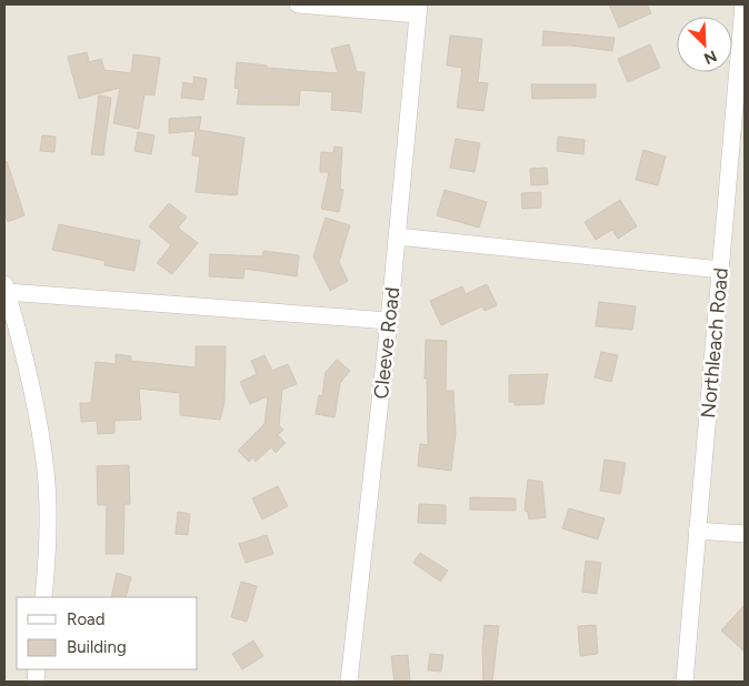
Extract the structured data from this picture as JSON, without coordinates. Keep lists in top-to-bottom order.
{
  "streets": {
    "street": ["Cleeve Road", "Northleach Road"]
  },
  "legend": ["Road", "Building"],
  "north": "bottom right"
}
